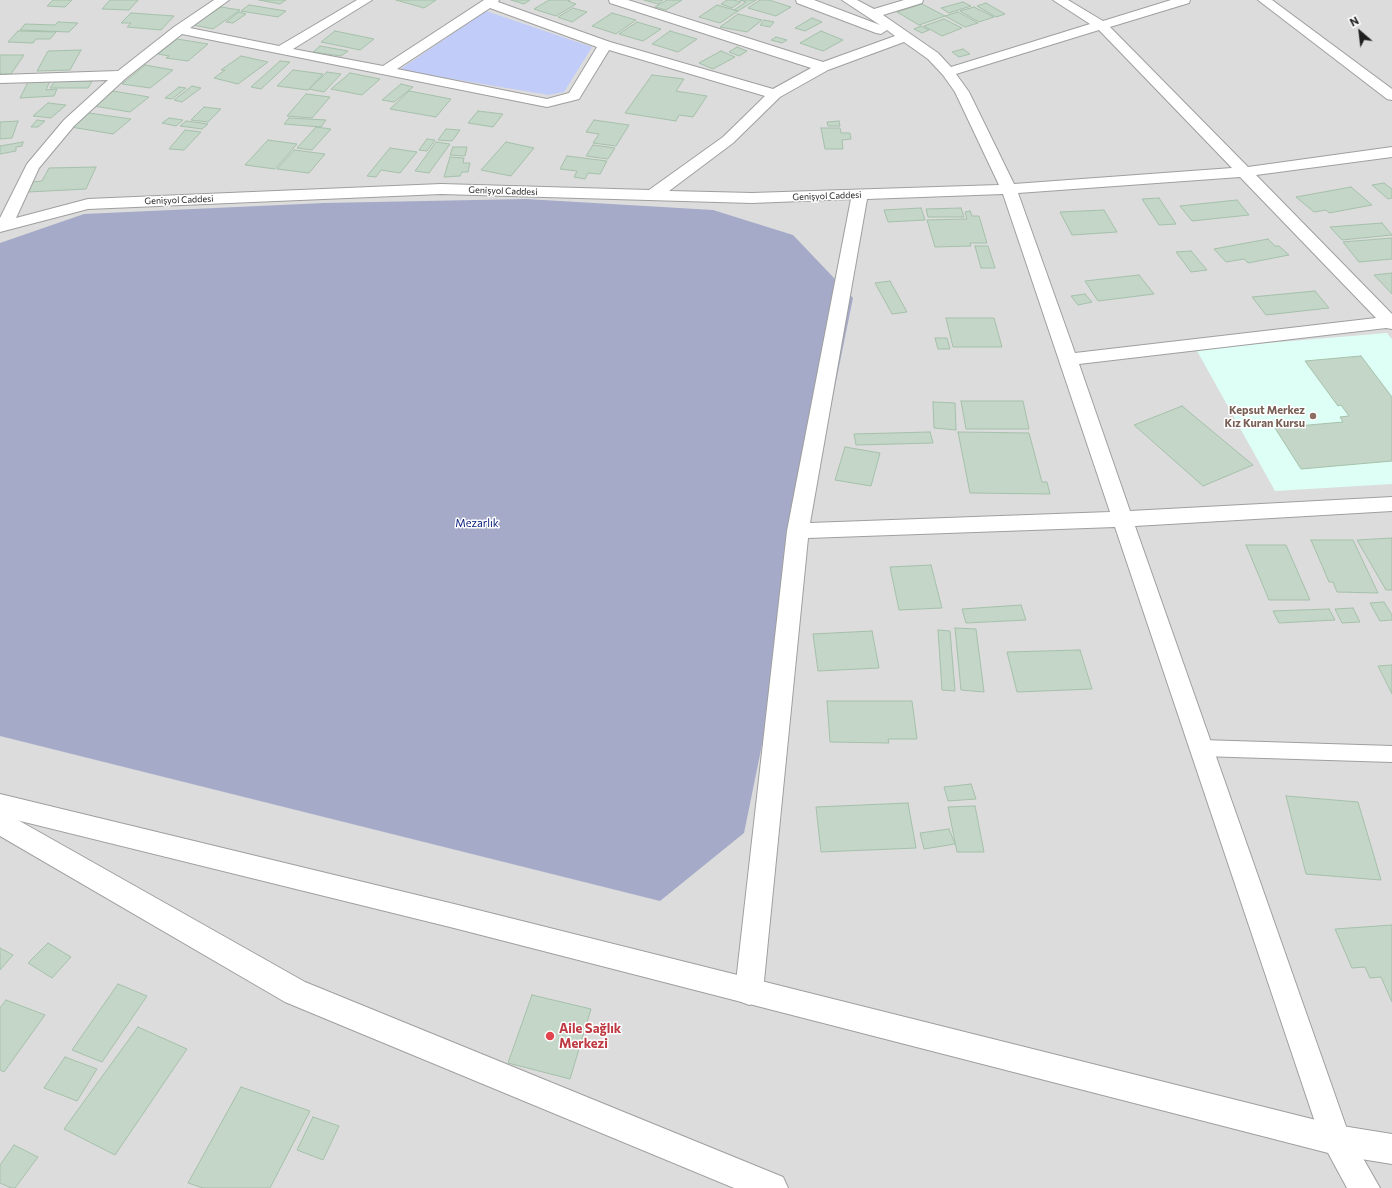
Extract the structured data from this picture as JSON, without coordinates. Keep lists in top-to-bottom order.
{
  "streets": {
    "street": ["Genişyol Caddesi"]
  },
  "parks": ["Mezarlık"],
  "places": ["Kepsut Merkez Kız Kuran Kursu", "Aile Sağlık Merkezi"],
  "north": "top left"
}
